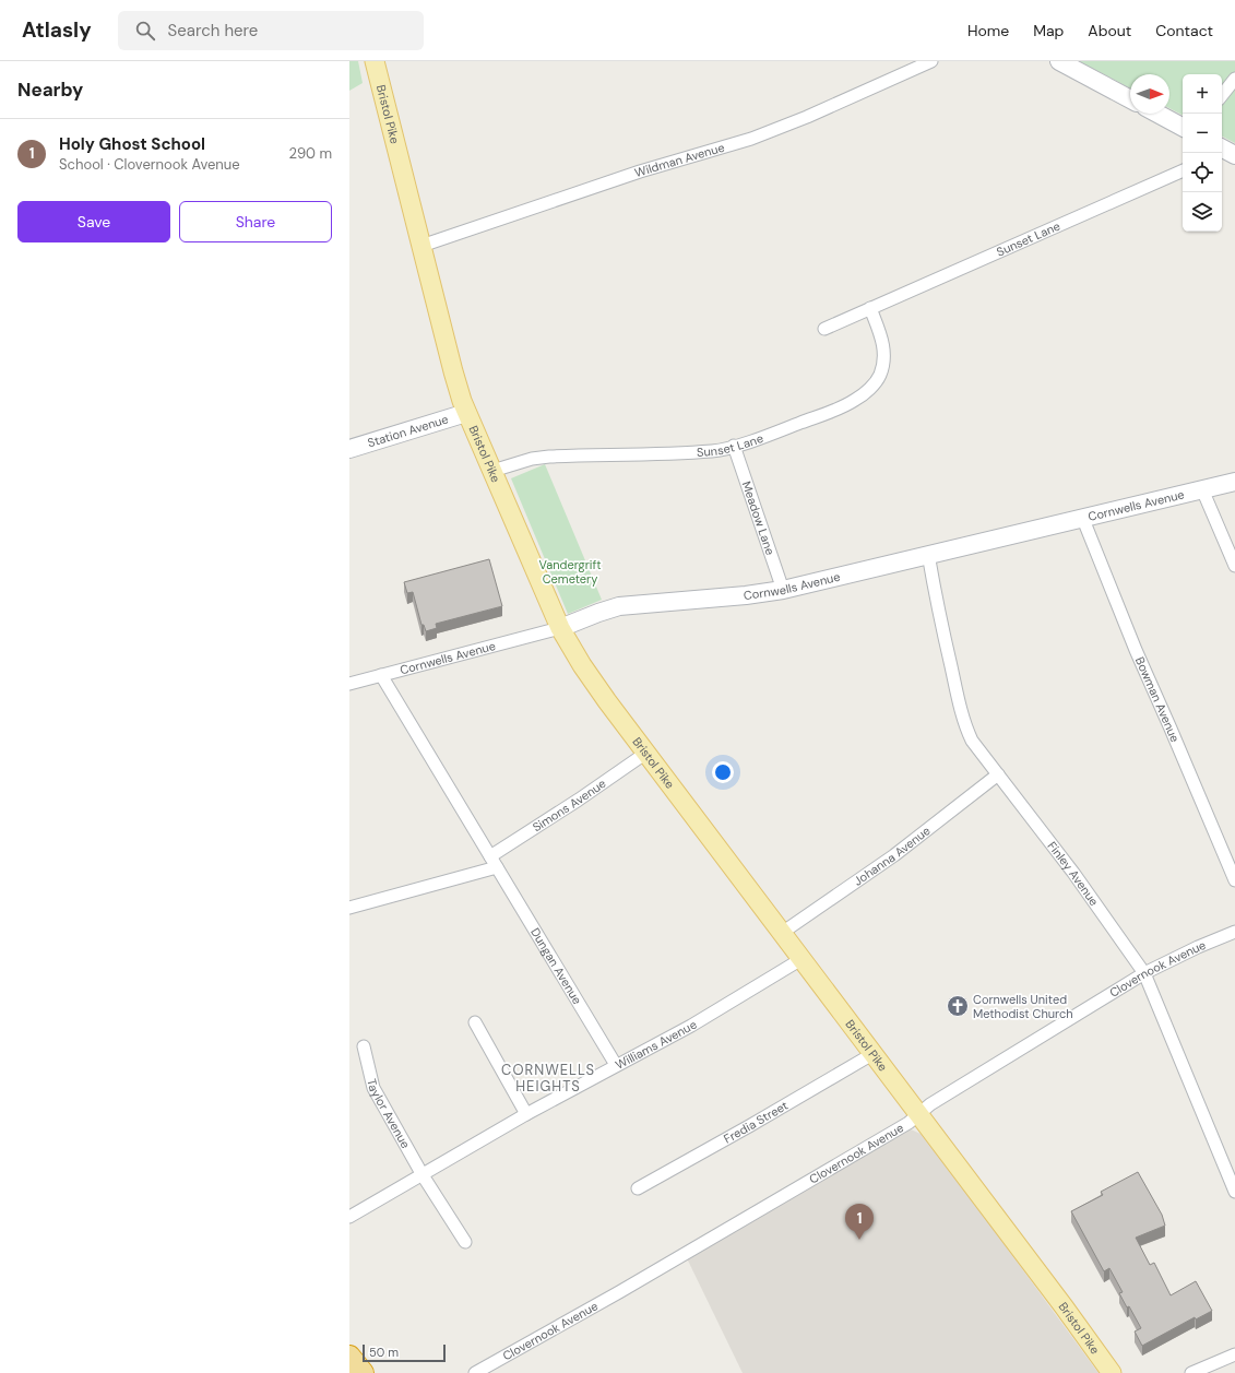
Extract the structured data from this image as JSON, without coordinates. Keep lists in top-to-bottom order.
{
  "streets": {
    "main road": ["Bristol Pike"],
    "street": [
      "Wildman Avenue",
      "Sunset Lane",
      "Station Avenue",
      "Cornwells Avenue",
      "Meadow Lane",
      "Bowman Avenue",
      "Simons Avenue",
      "Johanna Avenue",
      "Finley Avenue",
      "Dungan Avenue",
      "Clovernook Avenue",
      "Williams Avenue",
      "Taylor Avenue",
      "Fredia Street"
    ]
  },
  "crossings": [
    ["Bristol Pike", "Wildman Avenue"],
    ["Bristol Pike", "Sunset Lane"],
    ["Bristol Pike", "Station Avenue"],
    ["Bristol Pike", "Cornwells Avenue"],
    ["Bristol Pike", "Simons Avenue"],
    ["Bristol Pike", "Johanna Avenue"],
    ["Bristol Pike", "Clovernook Avenue"],
    ["Bristol Pike", "Williams Avenue"],
    ["Bristol Pike", "Fredia Street"],
    ["Sunset Lane", "Meadow Lane"],
    ["Cornwells Avenue", "Meadow Lane"],
    ["Cornwells Avenue", "Bowman Avenue"],
    ["Cornwells Avenue", "Finley Avenue"],
    ["Simons Avenue", "Dungan Avenue"],
    ["Johanna Avenue", "Finley Avenue"],
    ["Finley Avenue", "Clovernook Avenue"],
    ["Dungan Avenue", "Williams Avenue"],
    ["Williams Avenue", "Taylor Avenue"]
  ],
  "districts": ["CORNWELLS HEIGHTS"],
  "parks": ["Vandergrift Cemetery"],
  "places": {
    "church": ["Cornwells United Methodist Church"]
  },
  "scale_bar": "50 m",
  "north": "right",
  "page": {
    "header": "Atlasly",
    "search": "Search here",
    "nav": [
      "Home",
      "Map",
      "About",
      "Contact"
    ],
    "heading": "Nearby",
    "map_buttons": ["+", "−"],
    "list": [
      {
        "mark": "1",
        "name": "Holy Ghost School",
        "note": "School · Clovernook Avenue",
        "value": "290 m"
      }
    ],
    "buttons": ["Save", "Share"],
    "pins": "1",
    "scale": "50 m"
  }
}
